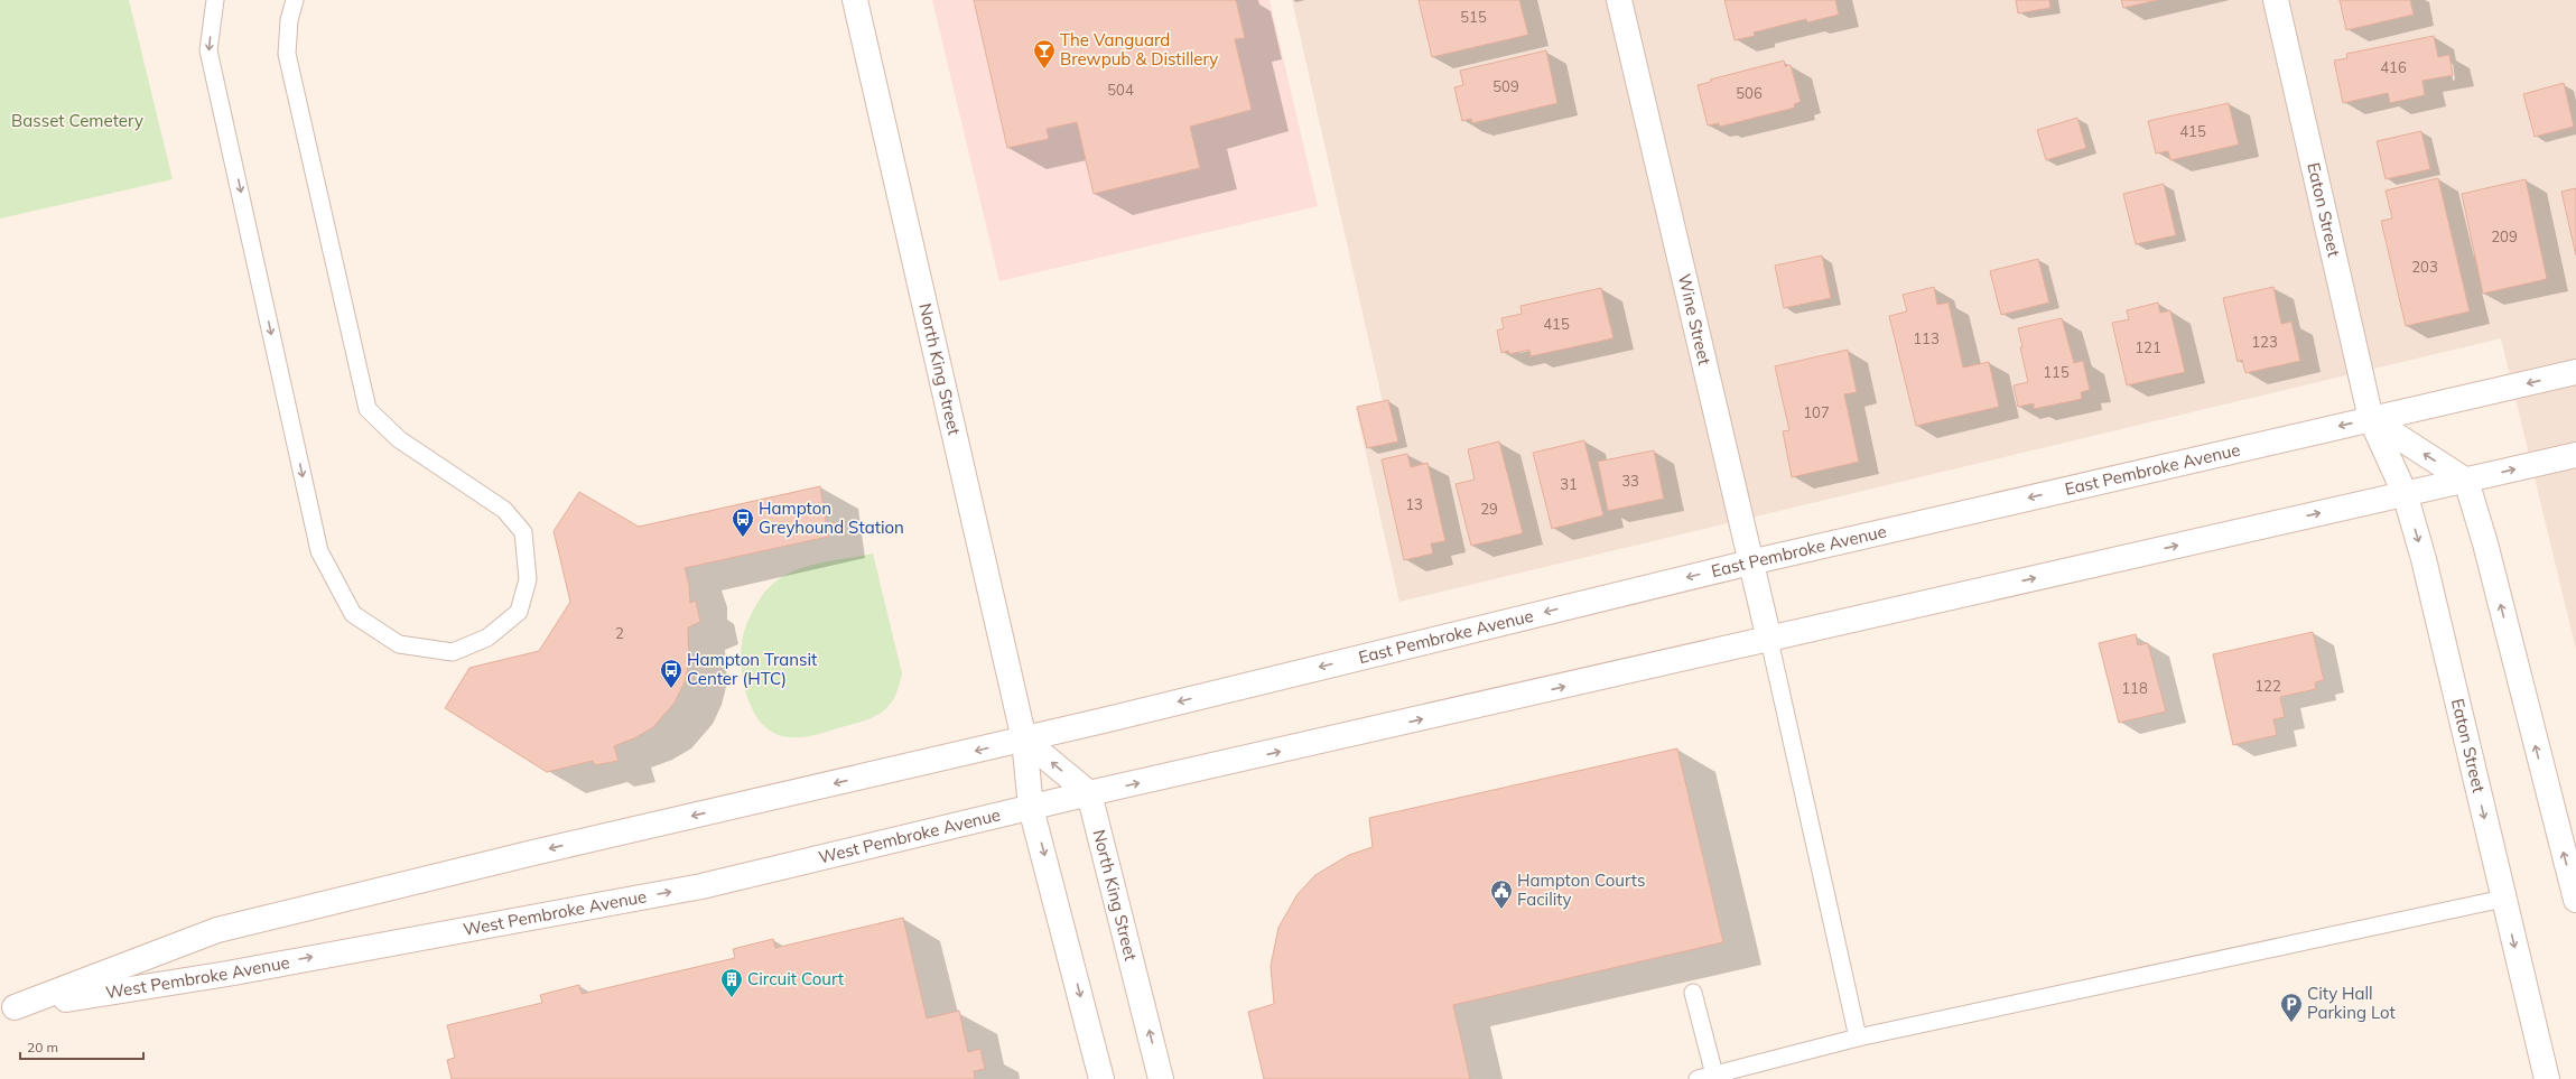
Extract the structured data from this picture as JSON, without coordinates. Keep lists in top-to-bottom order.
{
  "streets": {
    "main road": [
      "Eaton Street",
      "Wine Street",
      "North King Street",
      "East Pembroke Avenue",
      "West Pembroke Avenue"
    ]
  },
  "crossings": [
    ["Eaton Street", "East Pembroke Avenue"],
    ["Wine Street", "East Pembroke Avenue"],
    ["North King Street", "East Pembroke Avenue"],
    ["North King Street", "West Pembroke Avenue"],
    ["East Pembroke Avenue", "West Pembroke Avenue"]
  ],
  "parks": ["Basset Cemetery"],
  "places": {
    "bar": ["The Vanguard Brewpub & Distillery"],
    "bus stop": ["Hampton Greyhound Station", "Hampton Transit Center (HTC)"],
    "public building": ["Hampton Courts Facility"],
    "building": ["Circuit Court"],
    "parking": ["City Hall Parking Lot"]
  },
  "house_numbers": [
    "515",
    "416",
    "509",
    "504",
    "506",
    "415",
    "209",
    "203",
    "415",
    "113",
    "123",
    "121",
    "115",
    "107",
    "33",
    "31",
    "13",
    "29",
    "2",
    "122",
    "118"
  ],
  "scale_bar": "20 m"
}
